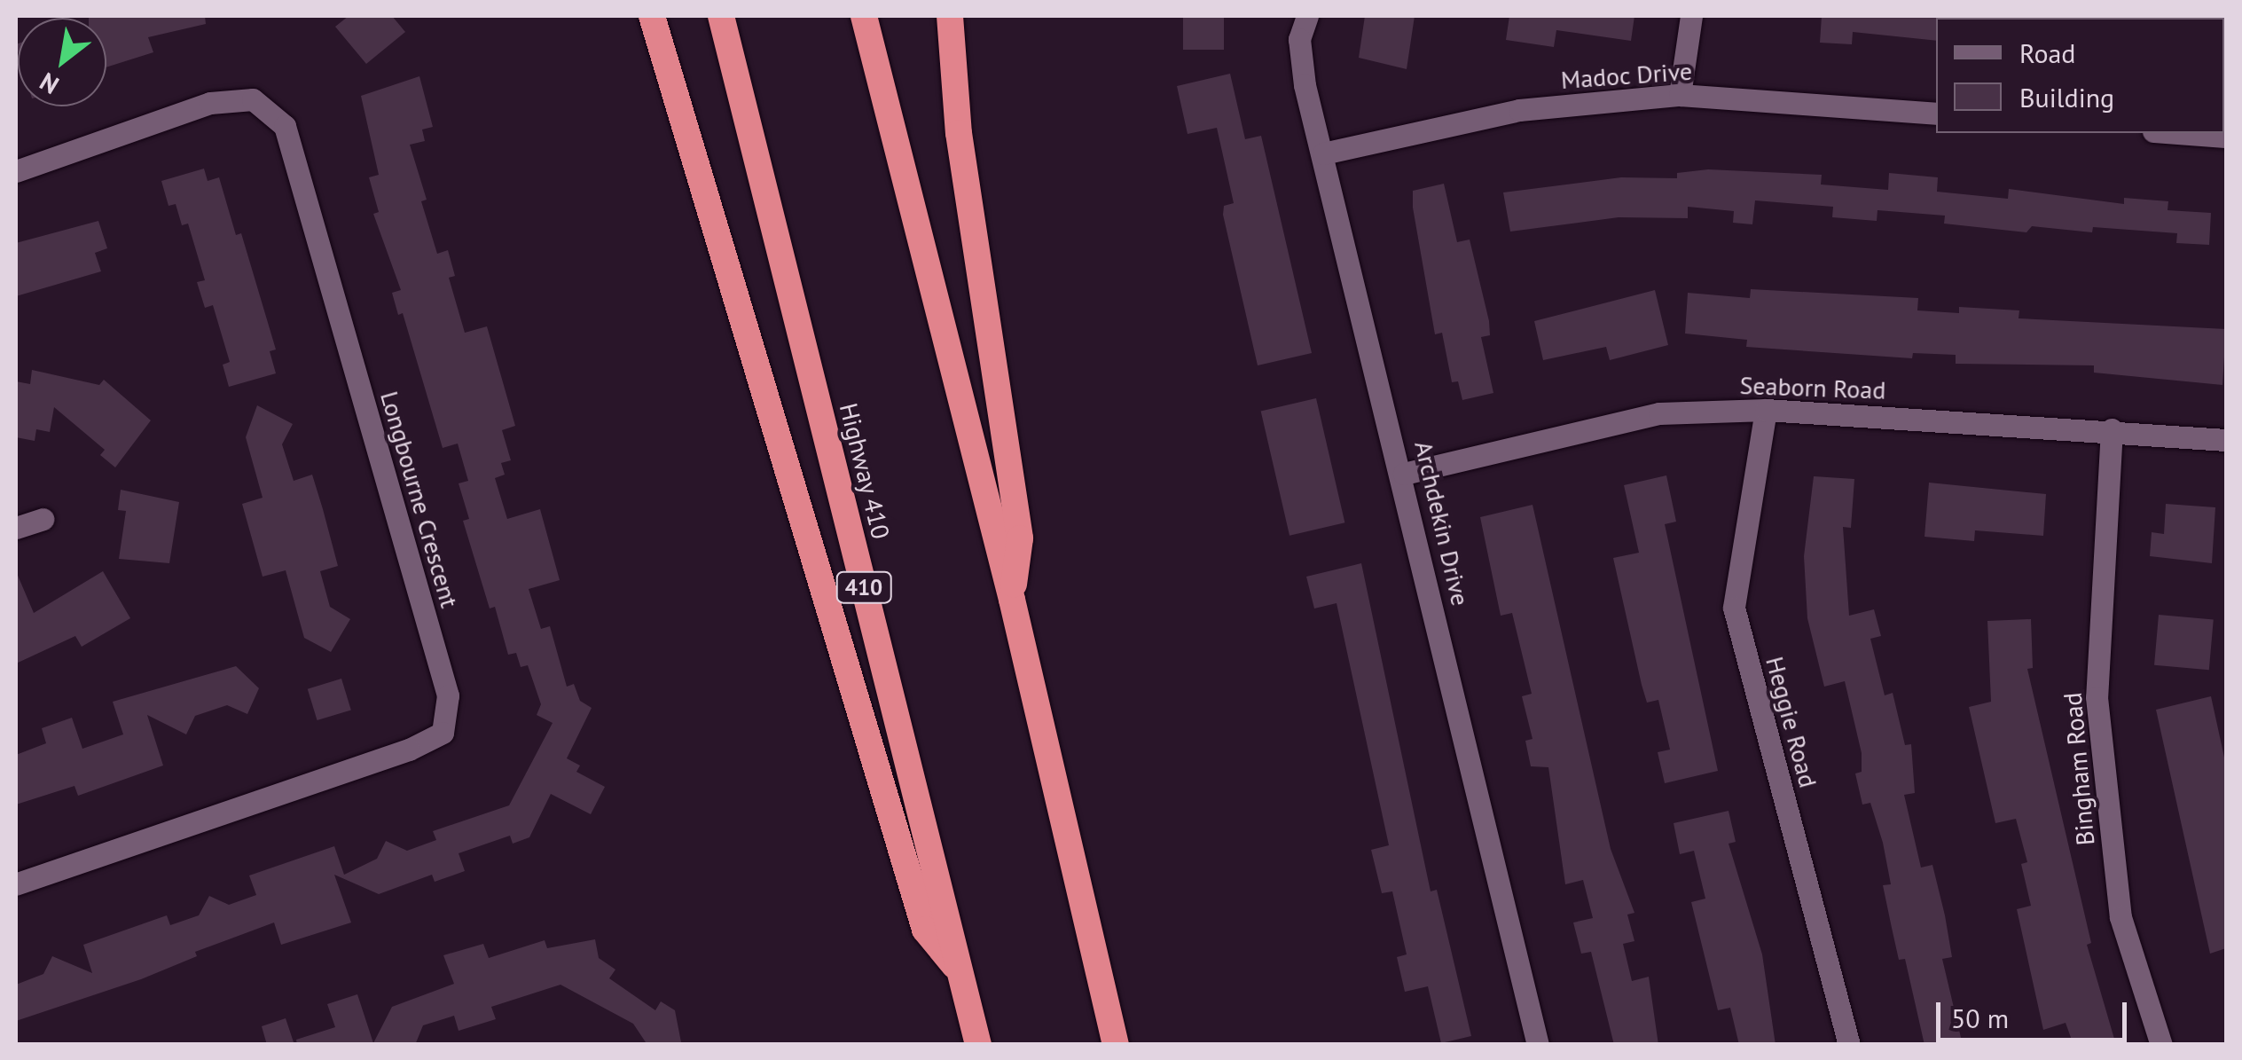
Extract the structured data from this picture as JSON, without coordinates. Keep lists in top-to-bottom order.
{
  "streets": {
    "highway": ["Highway 410", "410"],
    "street": [
      "Madoc Drive",
      "Seaborn Road",
      "Longbourne Crescent",
      "Archdekin Drive",
      "Heggie Road",
      "Bingham Road"
    ]
  },
  "crossings": [
    ["Madoc Drive", "Archdekin Drive"],
    ["Seaborn Road", "Archdekin Drive"],
    ["Seaborn Road", "Heggie Road"],
    ["Seaborn Road", "Bingham Road"]
  ],
  "legend": ["Road", "Building"],
  "scale_bar": "50 m",
  "north": "bottom left"
}
